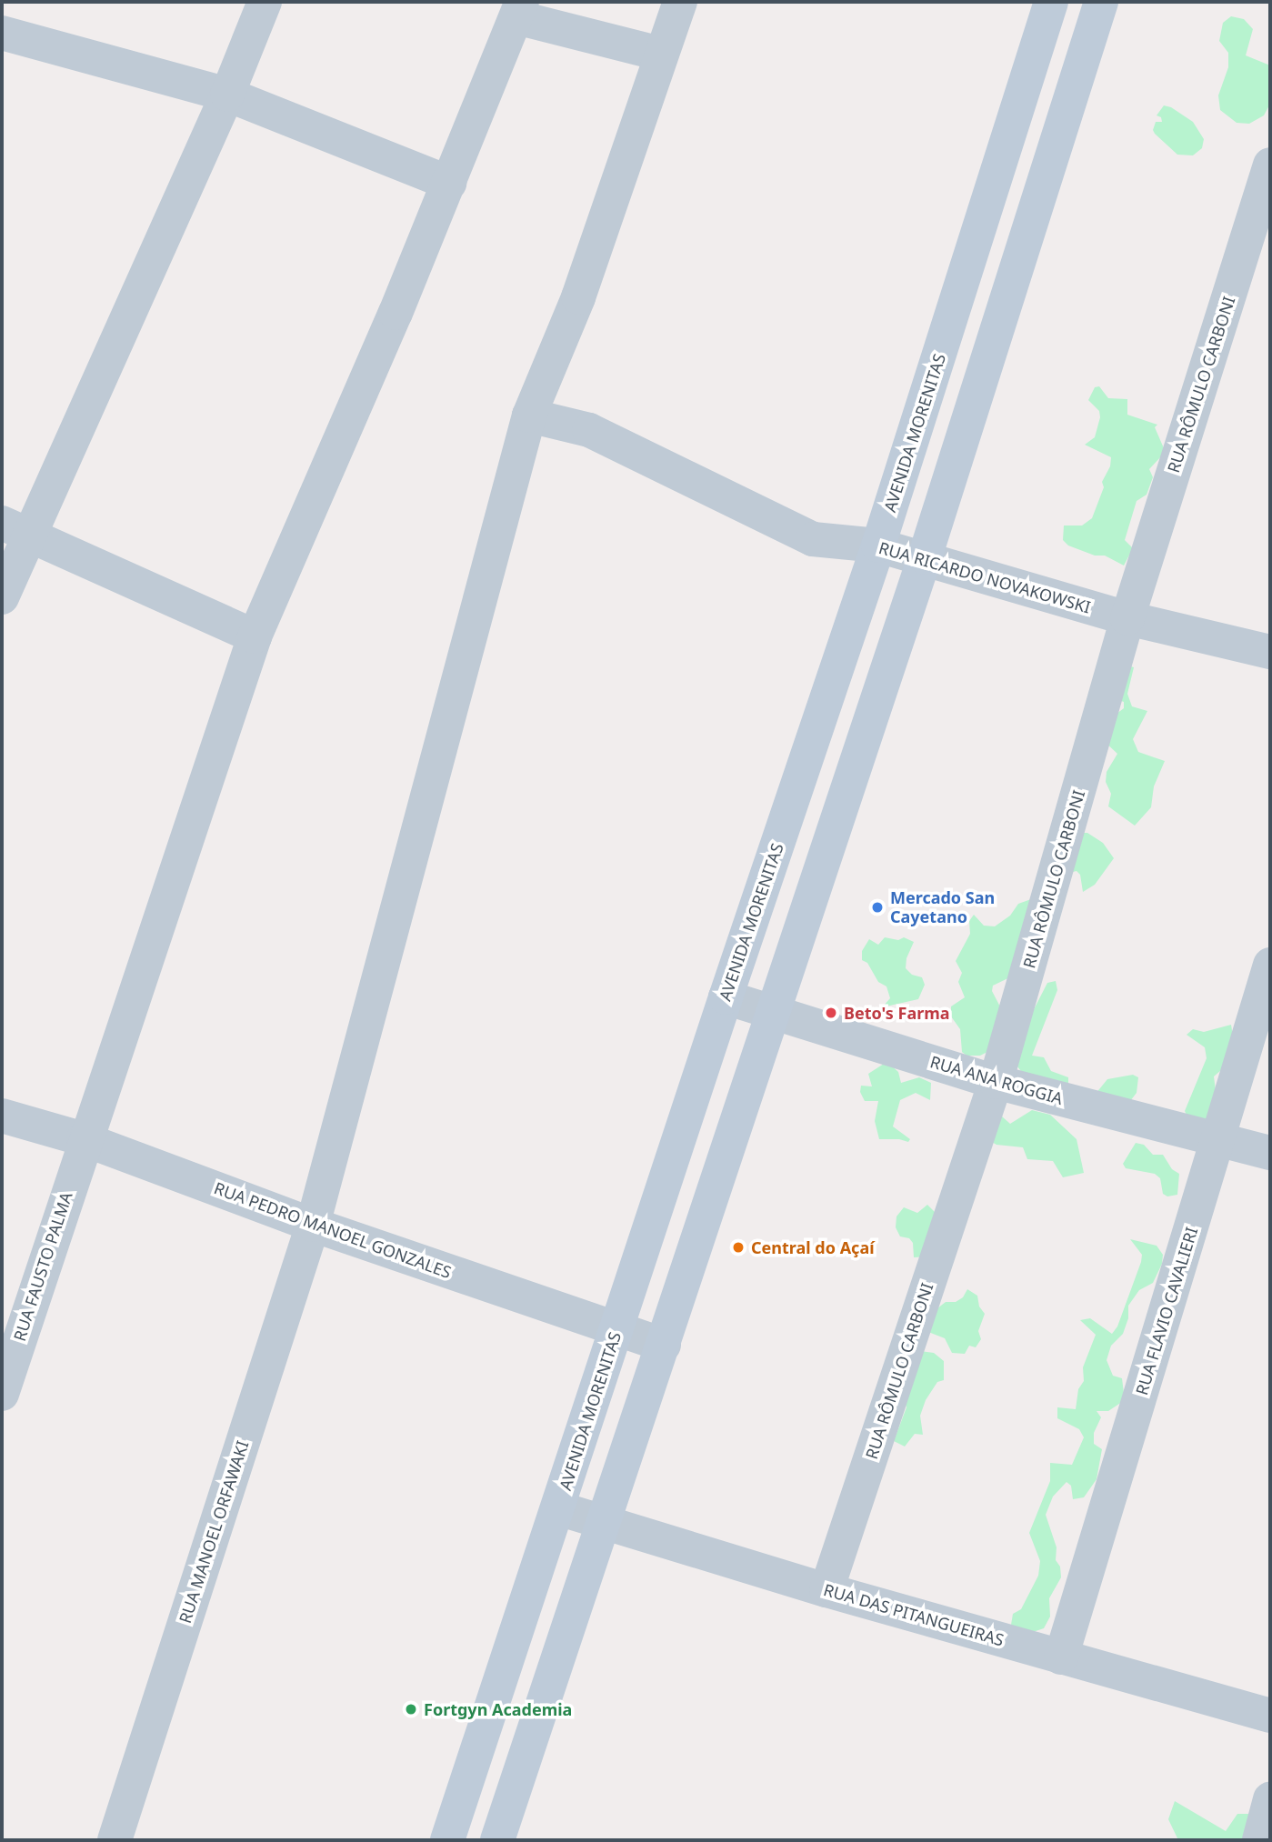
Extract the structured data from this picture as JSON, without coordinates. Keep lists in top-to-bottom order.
{
  "streets": {
    "main road": ["AVENIDA MORENITAS"],
    "street": [
      "RUA RÔMULO CARBONI",
      "RUA RICARDO NOVAKOWSKI",
      "RUA ANA ROGGIA",
      "RUA PEDRO MANOEL GONZALES",
      "RUA FAUSTO PALMA",
      "RUA FLAVIO CAVALIERI",
      "RUA MANOEL ORFAWAKI",
      "RUA DAS PITANGUEIRAS"
    ]
  },
  "crossings": [
    ["RUA RÔMULO CARBONI", "RUA RICARDO NOVAKOWSKI"],
    ["RUA RÔMULO CARBONI", "RUA ANA ROGGIA"],
    ["RUA RÔMULO CARBONI", "RUA DAS PITANGUEIRAS"],
    ["AVENIDA MORENITAS", "RUA RICARDO NOVAKOWSKI"],
    ["AVENIDA MORENITAS", "RUA ANA ROGGIA"],
    ["AVENIDA MORENITAS", "RUA PEDRO MANOEL GONZALES"],
    ["AVENIDA MORENITAS", "RUA DAS PITANGUEIRAS"],
    ["RUA RICARDO NOVAKOWSKI", "RUA MANOEL ORFAWAKI"],
    ["RUA ANA ROGGIA", "RUA FLAVIO CAVALIERI"],
    ["RUA PEDRO MANOEL GONZALES", "RUA FAUSTO PALMA"],
    ["RUA PEDRO MANOEL GONZALES", "RUA MANOEL ORFAWAKI"],
    ["RUA FLAVIO CAVALIERI", "RUA DAS PITANGUEIRAS"]
  ],
  "places": [
    "Mercado San Cayetano",
    "Beto's Farma",
    "Central do Açaí",
    "Fortgyn Academia"
  ]
}
